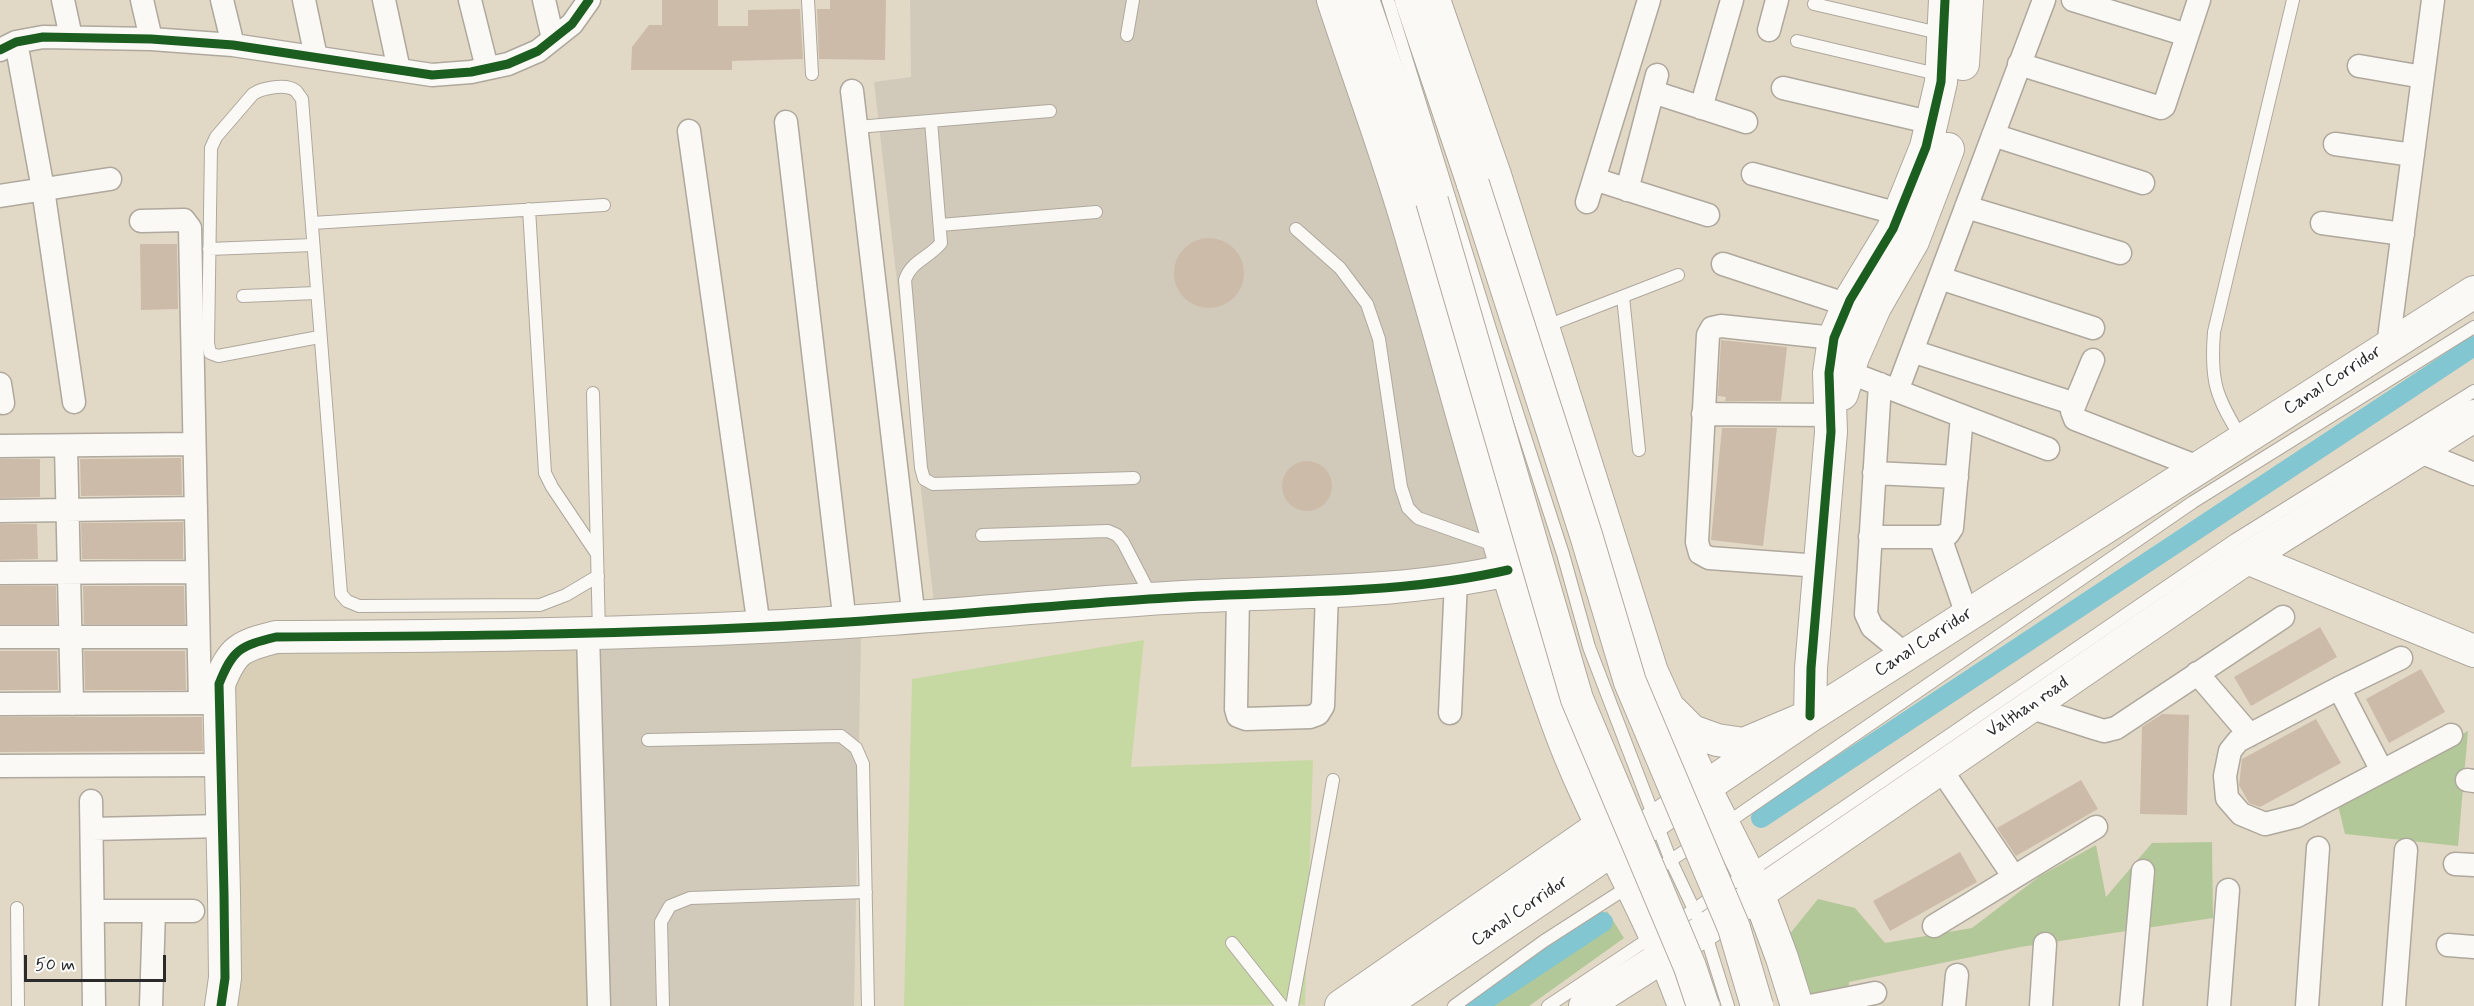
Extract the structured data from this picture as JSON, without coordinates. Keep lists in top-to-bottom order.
{
  "streets": {
    "main road": ["Canal Corridor", "Valthan road"]
  },
  "scale_bar": "50 m"
}
